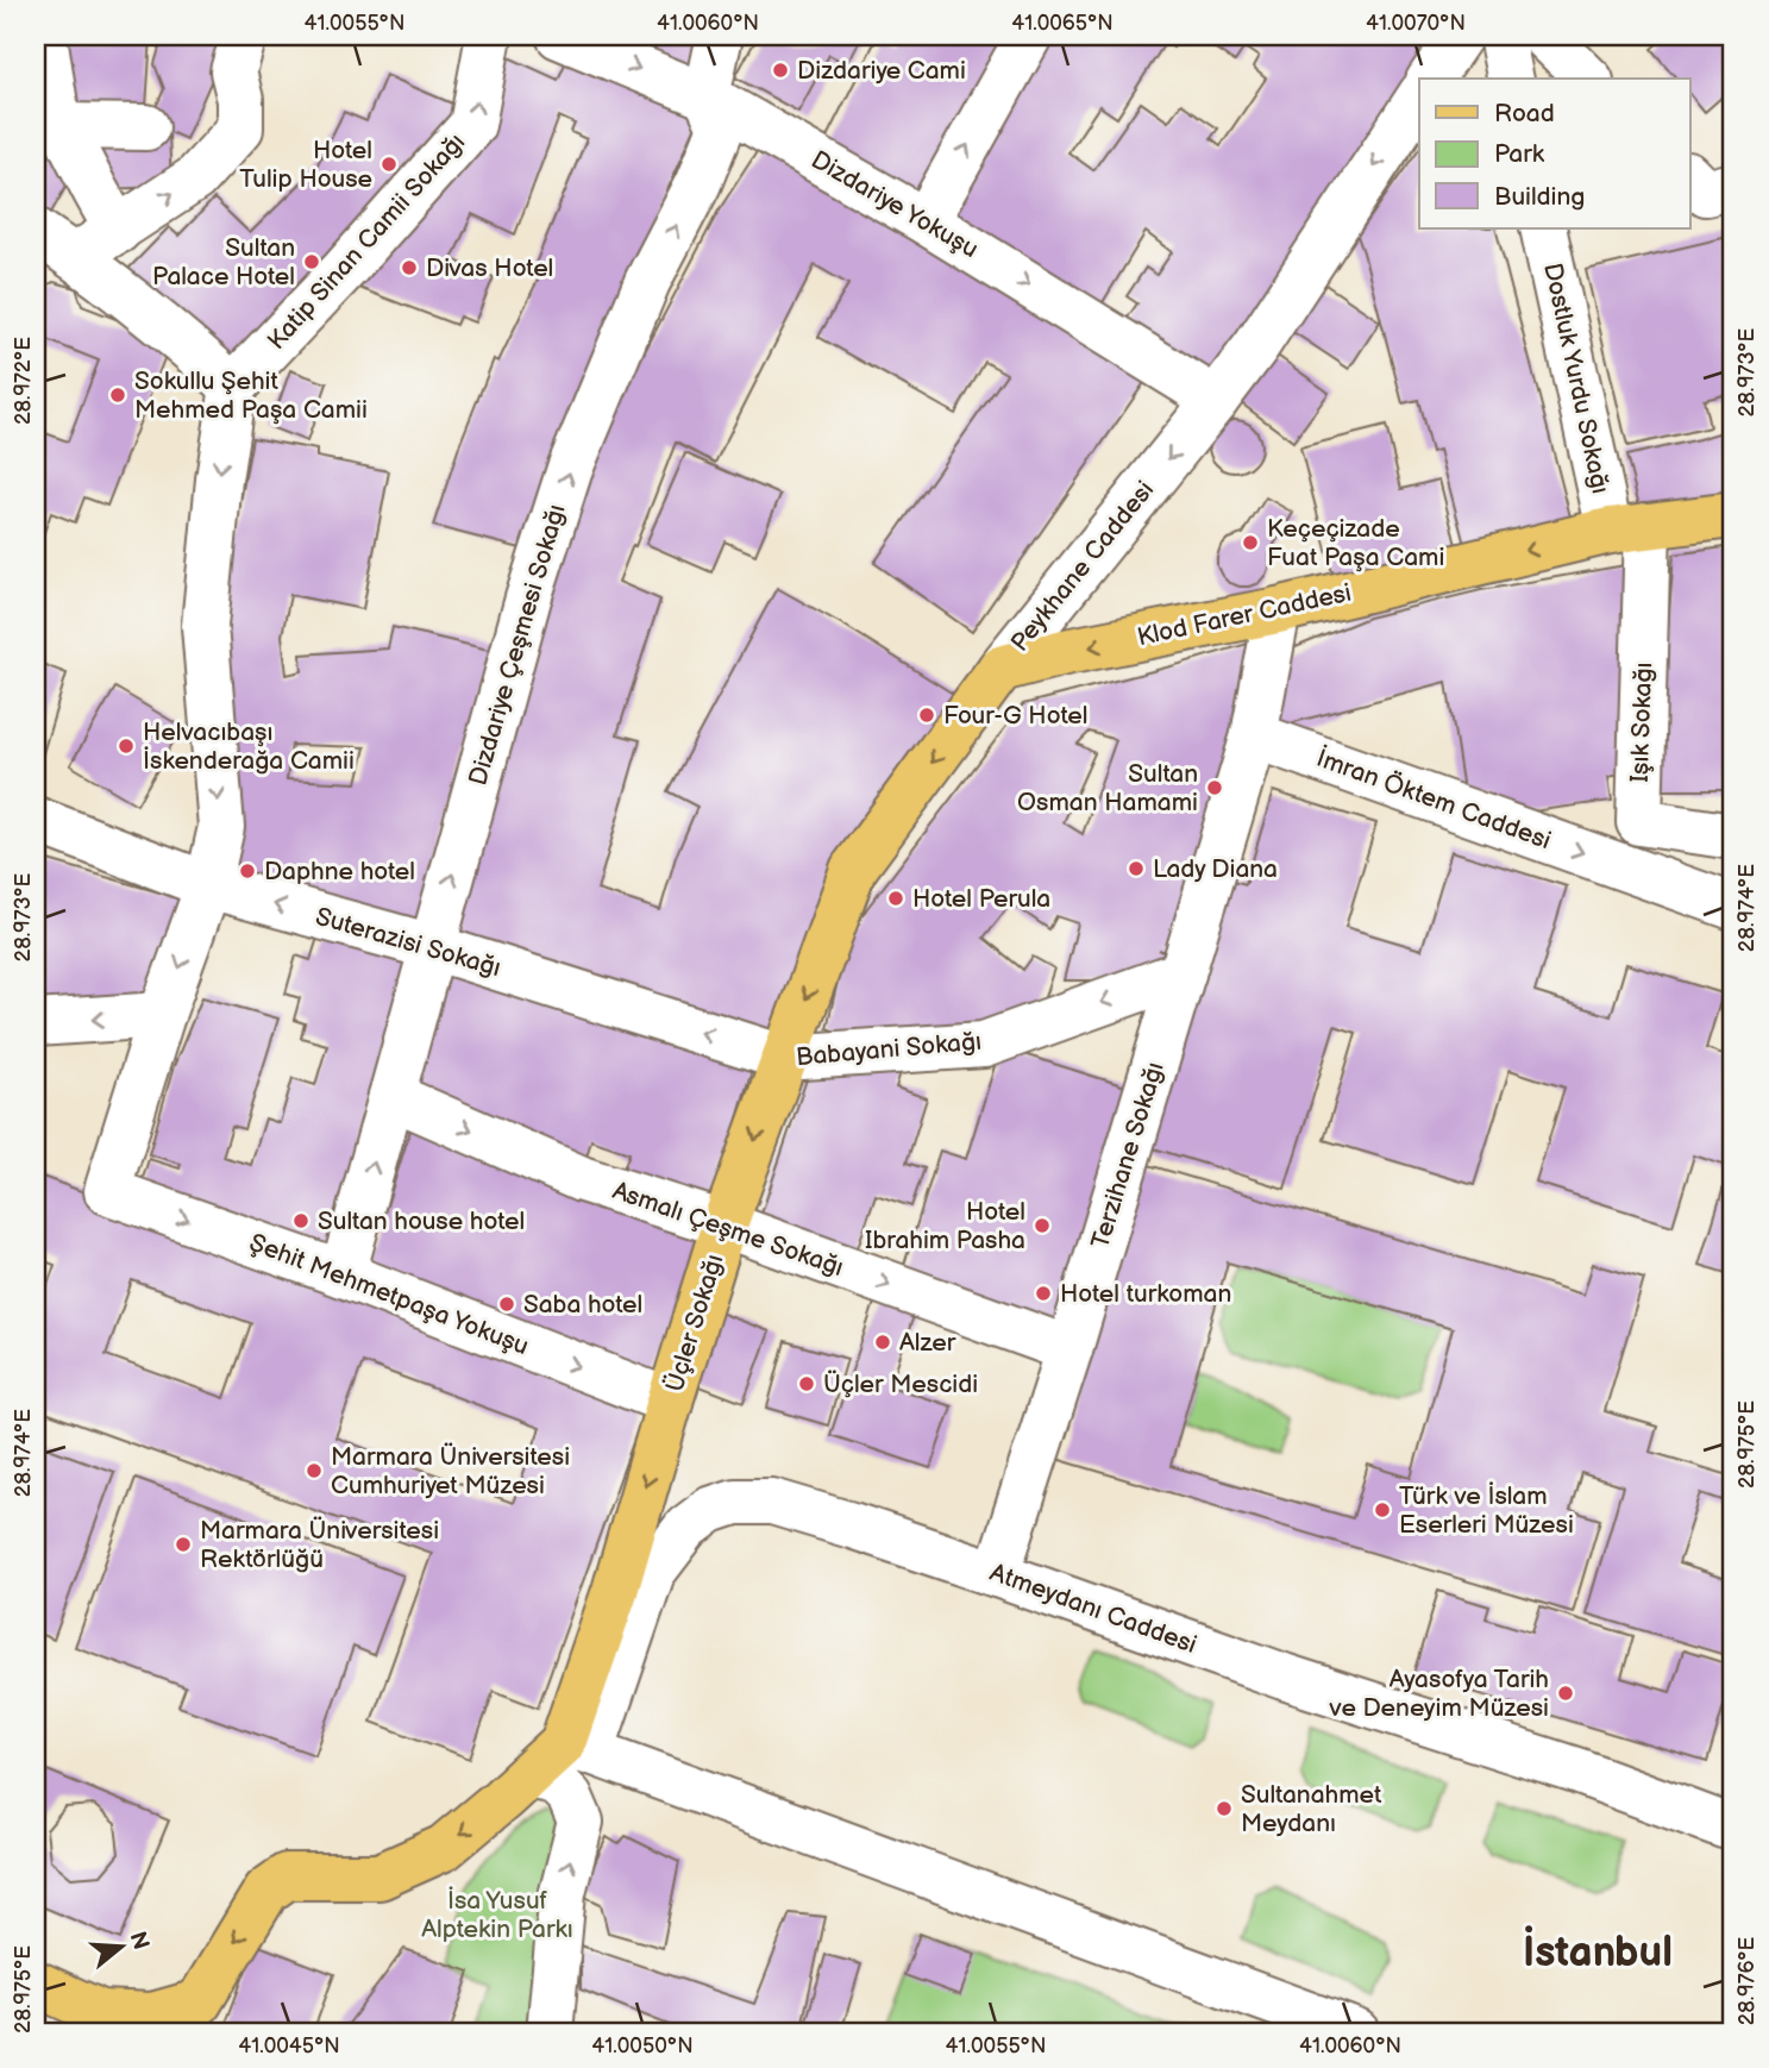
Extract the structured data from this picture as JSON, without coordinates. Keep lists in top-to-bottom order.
{
  "streets": {
    "main road": ["Peykhane Caddesi", "Klod Farer Caddesi", "Üçler Sokağı"],
    "street": [
      "Dizdariye Yokuşu",
      "Katip Sinan Camii Sokağı",
      "Dostluk Yurdu Sokağı",
      "Dizdariye Çeşmesi Sokağı",
      "Işık Sokağı",
      "İmran Öktem Caddesi",
      "Suterazisi Sokağı",
      "Babayani Sokağı",
      "Terzihane Sokağı",
      "Asmalı Çeşme Sokağı",
      "Şehit Mehmetpaşa Yokuşu",
      "Atmeydanı Caddesi"
    ]
  },
  "crossings": [
    ["Dizdariye Yokuşu", "Peykhane Caddesi"],
    ["Dizdariye Yokuşu", "Dizdariye Çeşmesi Sokağı"],
    ["Dostluk Yurdu Sokağı", "Klod Farer Caddesi"],
    ["Dostluk Yurdu Sokağı", "Işık Sokağı"],
    ["Peykhane Caddesi", "Klod Farer Caddesi"],
    ["Peykhane Caddesi", "Suterazisi Sokağı"],
    ["Peykhane Caddesi", "Babayani Sokağı"],
    ["Peykhane Caddesi", "Üçler Sokağı"],
    ["Klod Farer Caddesi", "Işık Sokağı"],
    ["Dizdariye Çeşmesi Sokağı", "Suterazisi Sokağı"],
    ["Dizdariye Çeşmesi Sokağı", "Asmalı Çeşme Sokağı"],
    ["Dizdariye Çeşmesi Sokağı", "Şehit Mehmetpaşa Yokuşu"],
    ["İmran Öktem Caddesi", "Terzihane Sokağı"],
    ["Suterazisi Sokağı", "Babayani Sokağı"],
    ["Suterazisi Sokağı", "Üçler Sokağı"],
    ["Babayani Sokağı", "Terzihane Sokağı"],
    ["Babayani Sokağı", "Üçler Sokağı"],
    ["Terzihane Sokağı", "Asmalı Çeşme Sokağı"],
    ["Terzihane Sokağı", "Atmeydanı Caddesi"],
    ["Asmalı Çeşme Sokağı", "Üçler Sokağı"],
    ["Şehit Mehmetpaşa Yokuşu", "Üçler Sokağı"],
    ["Üçler Sokağı", "Atmeydanı Caddesi"]
  ],
  "one_way": [
    "Dizdariye Yokuşu",
    "Peykhane Caddesi",
    "Klod Farer Caddesi",
    "İmran Öktem Caddesi",
    "Suterazisi Sokağı",
    "Babayani Sokağı",
    "Asmalı Çeşme Sokağı",
    "Şehit Mehmetpaşa Yokuşu",
    "Üçler Sokağı"
  ],
  "districts": ["İstanbul"],
  "parks": ["İsa Yusuf Alptekin Parkı"],
  "places": [
    "Dizdariye Cami",
    "Hotel Tulip House",
    "Sultan Palace Hotel",
    "Divas Hotel",
    "Sokullu Şehit Mehmed Paşa Camii",
    "Keçeçizade Fuat Paşa Cami",
    "Four-G Hotel",
    "Helvacıbaşı İskenderağa Camii",
    "Sultan Osman Hamami",
    "Lady Diana",
    "Daphne hotel",
    "Hotel Perula",
    "Sultan house hotel",
    "Hotel Ibrahim Pasha",
    "Hotel turkoman",
    "Saba hotel",
    "Alzer",
    "Üçler Mescidi",
    "Marmara Üniversitesi Cumhuriyet Müzesi",
    "Türk ve İslam Eserleri Müzesi",
    "Marmara Üniversitesi Rektörlüğü",
    "Ayasofya Tarih ve Deneyim Müzesi",
    "Sultanahmet Meydanı"
  ],
  "legend": ["Road", "Park", "Building"],
  "north": "right",
  "coordinates": [
    "41.0055°N",
    "41.0060°N",
    "41.0065°N",
    "41.0070°N",
    "28.973°E",
    "28.972°E",
    "28.974°E",
    "28.975°E",
    "28.976°E",
    "41.0045°N",
    "41.0050°N"
  ]
}
